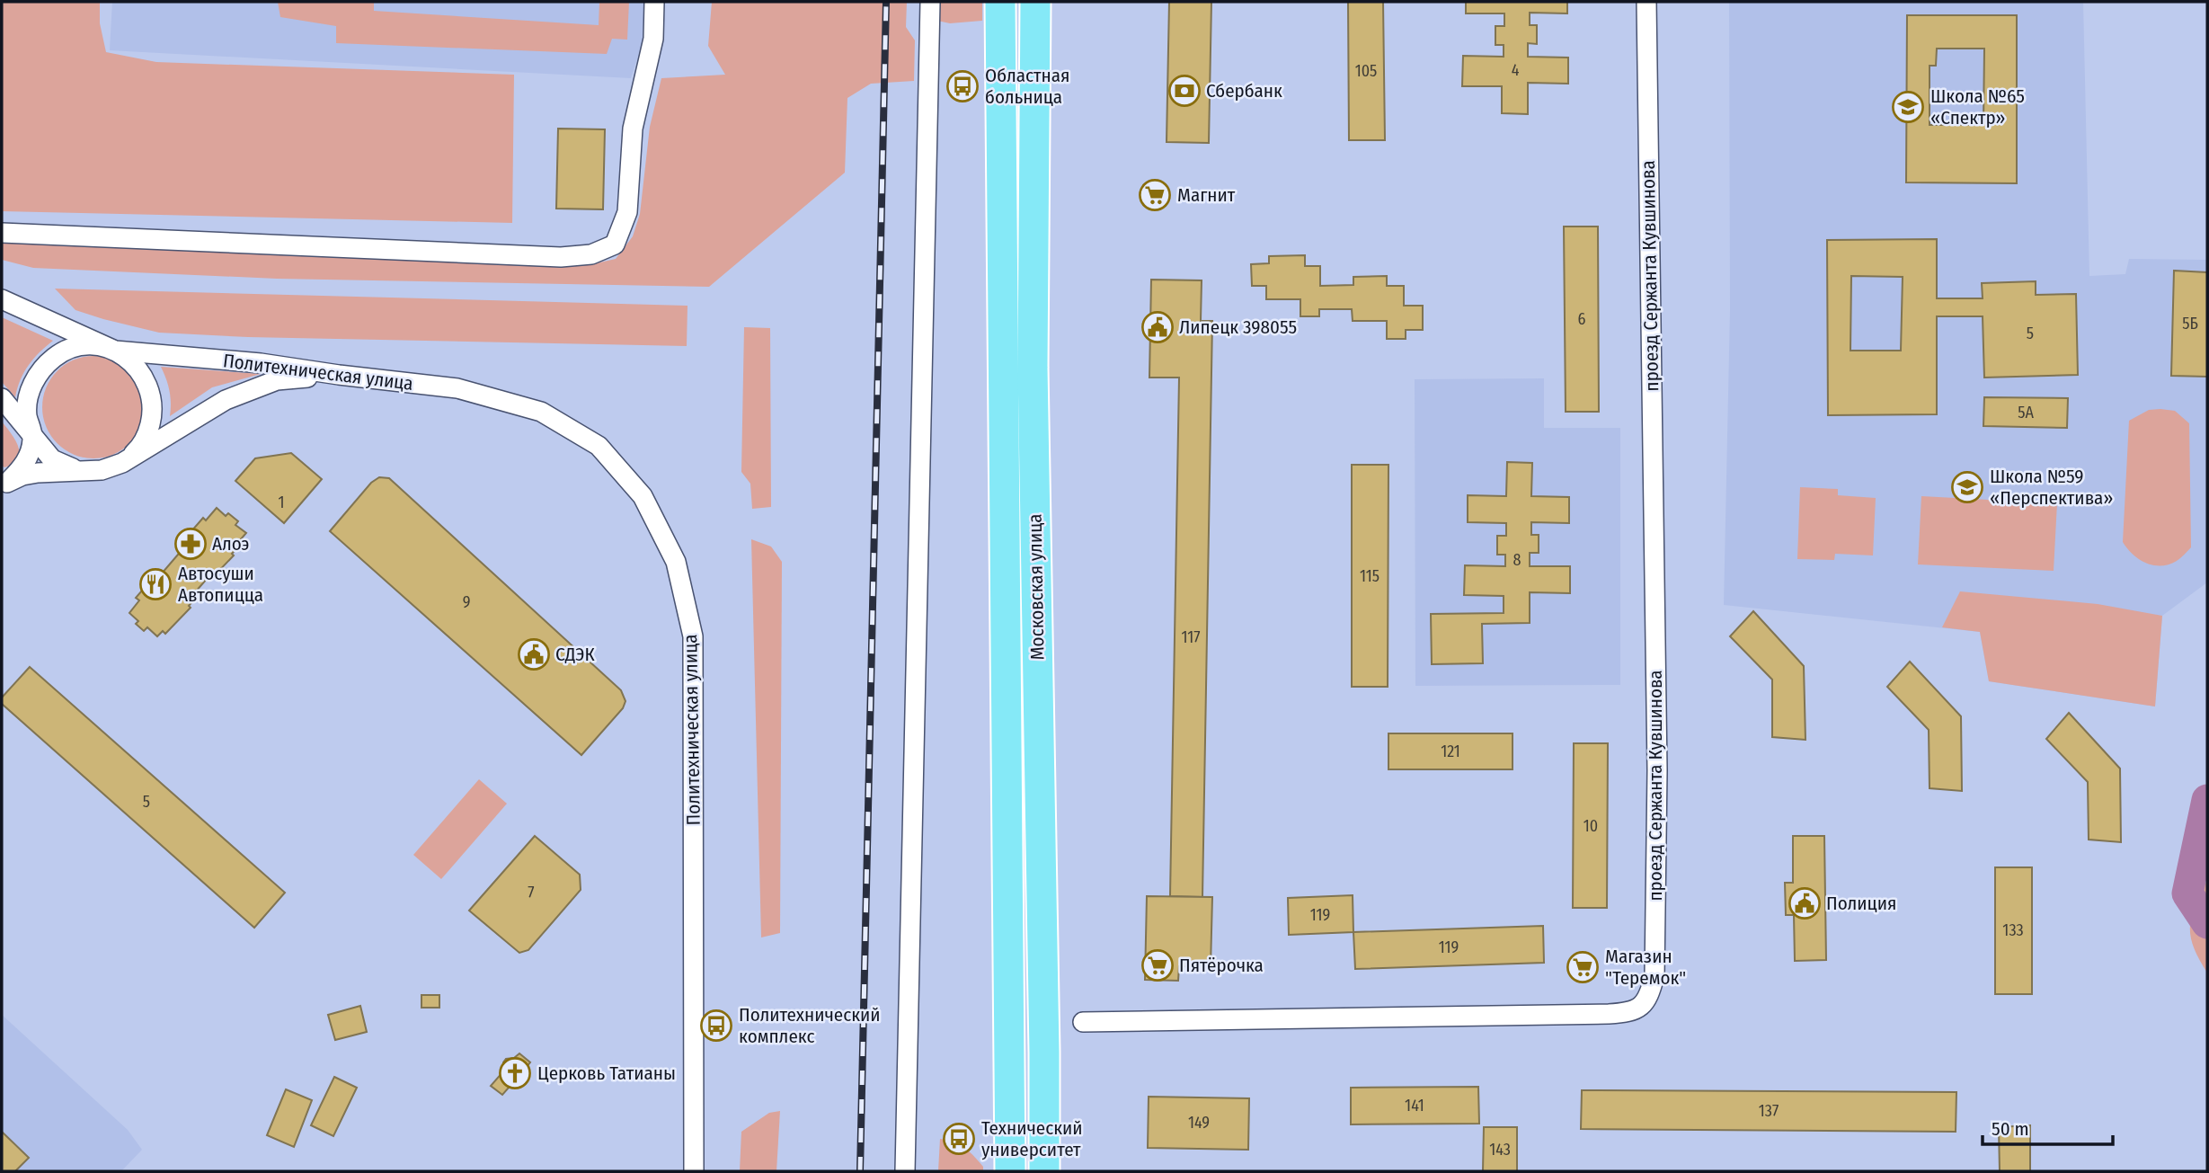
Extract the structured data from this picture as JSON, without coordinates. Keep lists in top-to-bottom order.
{
  "streets": {
    "main road": ["Московская улица"],
    "street": ["проезд Сержанта Кувшинова", "Политехническая улица"]
  },
  "places": {
    "bus stop": ["Областная больница", "Политехнический комплекс", "Технический университет"],
    "bank": ["Сбербанк"],
    "school or university": ["Школа №65 «Спектр»", "Школа №59 «Перспектива»"],
    "supermarket": ["Магнит", "Пятёрочка", "Магазин \"Теремок\""],
    "public building": ["Липецк 398055", "СДЭК", "Полиция"],
    "pharmacy": ["Алоэ"],
    "restaurant": ["Автосуши Автопицца"],
    "church": ["Церковь Татианы"]
  },
  "house_numbers": [
    "4",
    "105",
    "6",
    "5Б",
    "5",
    "5А",
    "1",
    "8",
    "115",
    "9",
    "117",
    "121",
    "5",
    "10",
    "7",
    "119",
    "133",
    "119",
    "141",
    "137",
    "149",
    "143"
  ],
  "scale_bar": "50 m"
}
